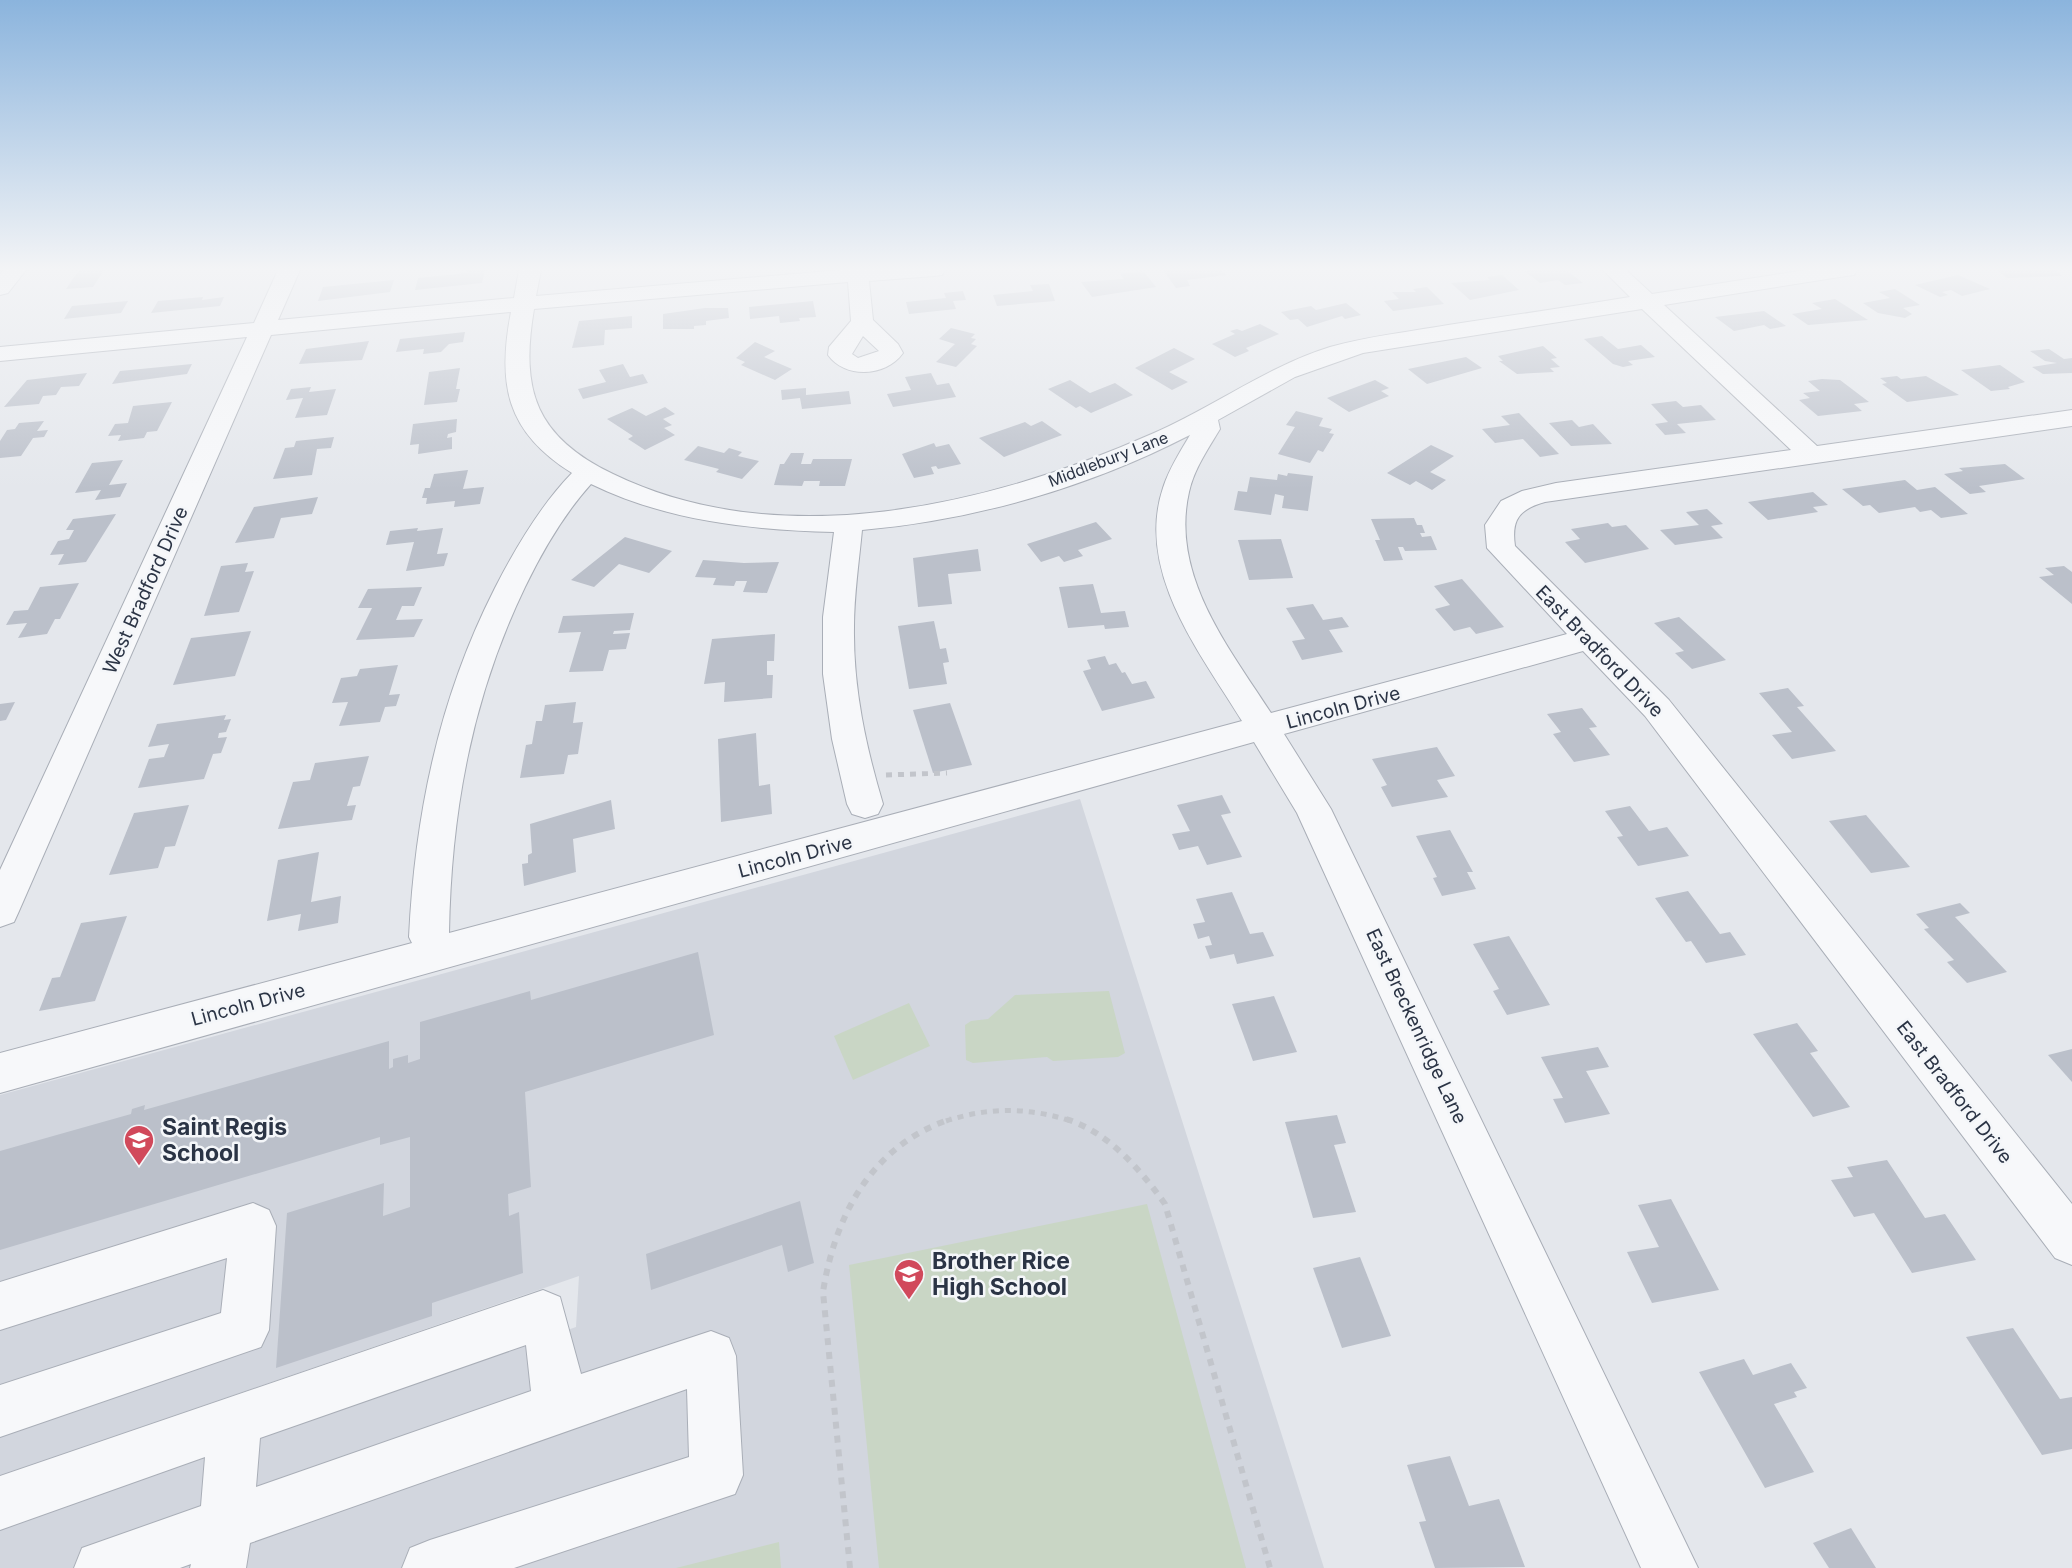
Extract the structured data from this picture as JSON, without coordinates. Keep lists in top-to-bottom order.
{
  "streets": {
    "street": [
      "Middlebury Lane",
      "West Bradford Drive",
      "East Bradford Drive",
      "Lincoln Drive",
      "East Breckenridge Lane"
    ]
  },
  "crossings": [
    ["Middlebury Lane", "East Breckenridge Lane"],
    ["East Bradford Drive", "Lincoln Drive"],
    ["Lincoln Drive", "East Breckenridge Lane"]
  ],
  "places": {
    "school or university": ["Saint Regis School", "Brother Rice High School"]
  }
}
